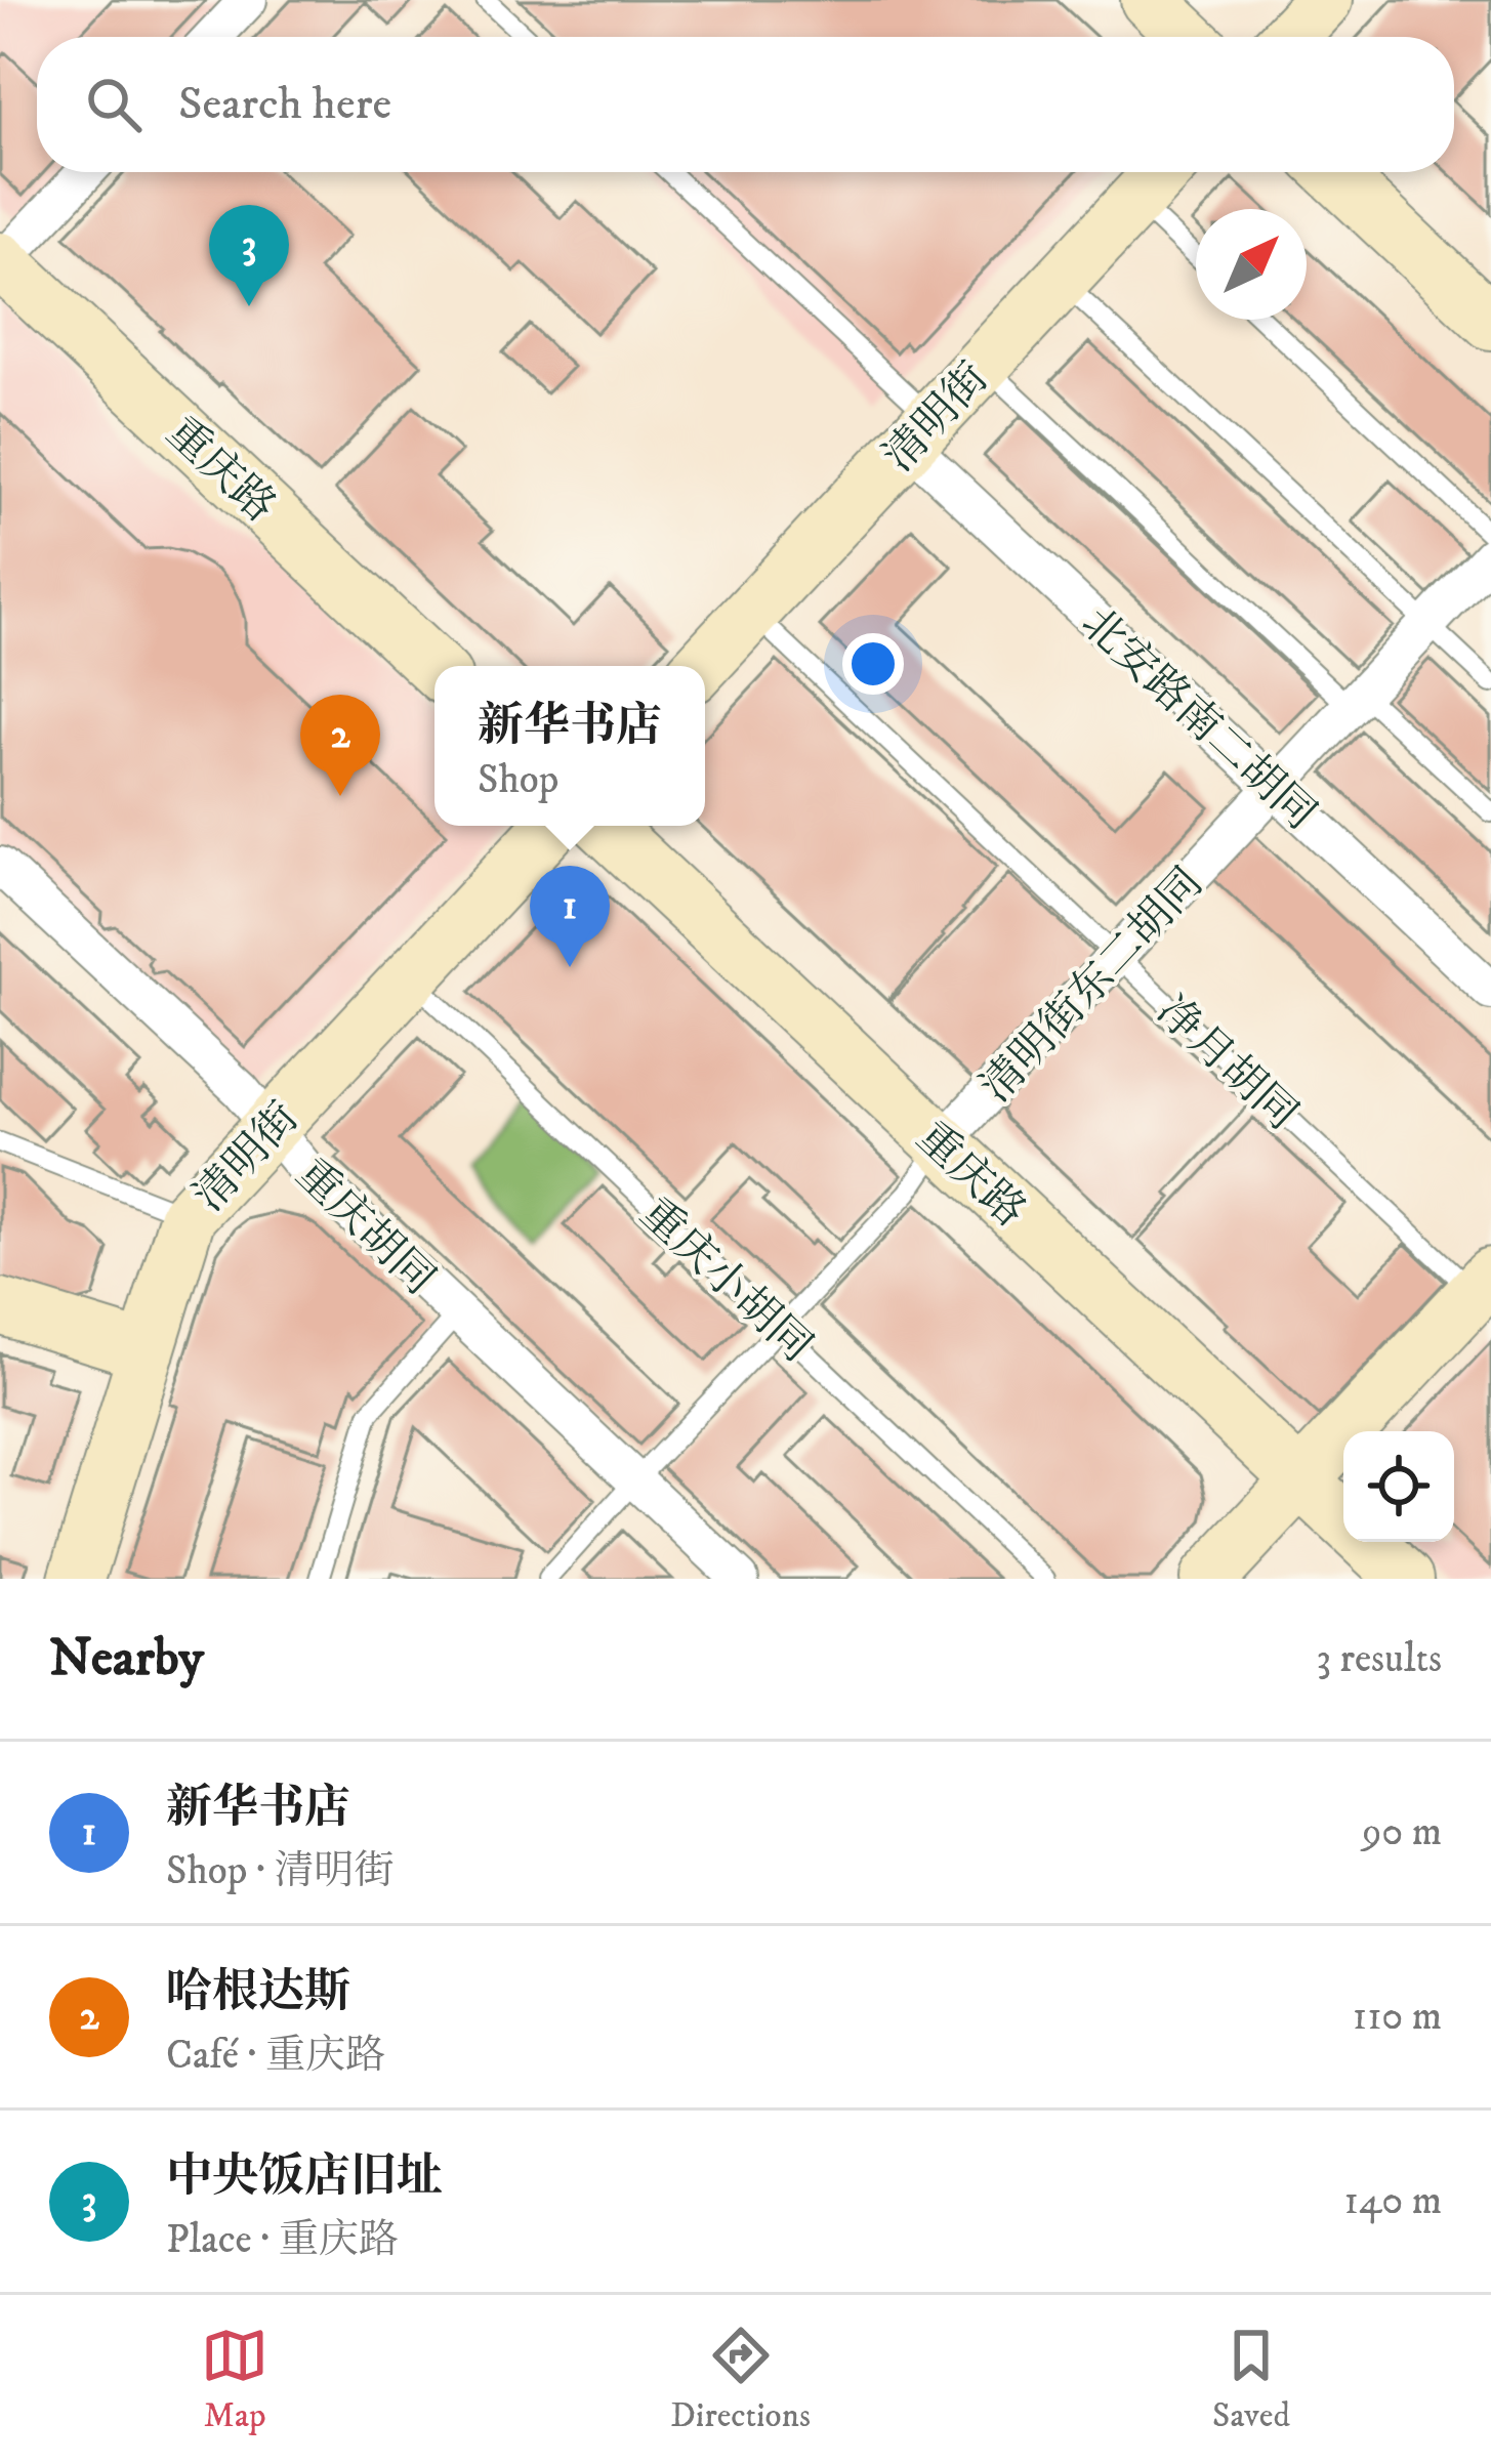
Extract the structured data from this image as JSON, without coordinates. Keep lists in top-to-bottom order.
{
  "streets": {
    "street": [
      "清明街",
      "重庆路",
      "北安路南二胡同",
      "清明街东二胡同",
      "重庆胡同"
    ],
    "lane": ["净月胡同", "重庆小胡同"]
  },
  "crossings": [
    ["清明街", "北安路南二胡同"],
    ["清明街", "净月胡同"],
    ["清明街", "重庆胡同"],
    ["清明街", "重庆小胡同"],
    ["重庆路", "清明街东二胡同"],
    ["北安路南二胡同", "清明街东二胡同"],
    ["清明街东二胡同", "净月胡同"],
    ["清明街东二胡同", "重庆胡同"],
    ["清明街东二胡同", "重庆小胡同"]
  ],
  "north": "top right",
  "page": {
    "search": "Search here",
    "pins": ["3", "2", "1"],
    "popup": ["新华书店", "Shop"],
    "heading": ["Nearby", "3 results"],
    "list": [
      {
        "mark": "1",
        "name": "新华书店",
        "note": "Shop · 清明街",
        "value": "90 m"
      },
      {
        "mark": "2",
        "name": "哈根达斯",
        "note": "Café · 重庆路",
        "value": "110 m"
      },
      {
        "mark": "3",
        "name": "中央饭店旧址",
        "note": "Place · 重庆路",
        "value": "140 m"
      }
    ],
    "nav": ["Map", "Directions", "Saved"]
  }
}
